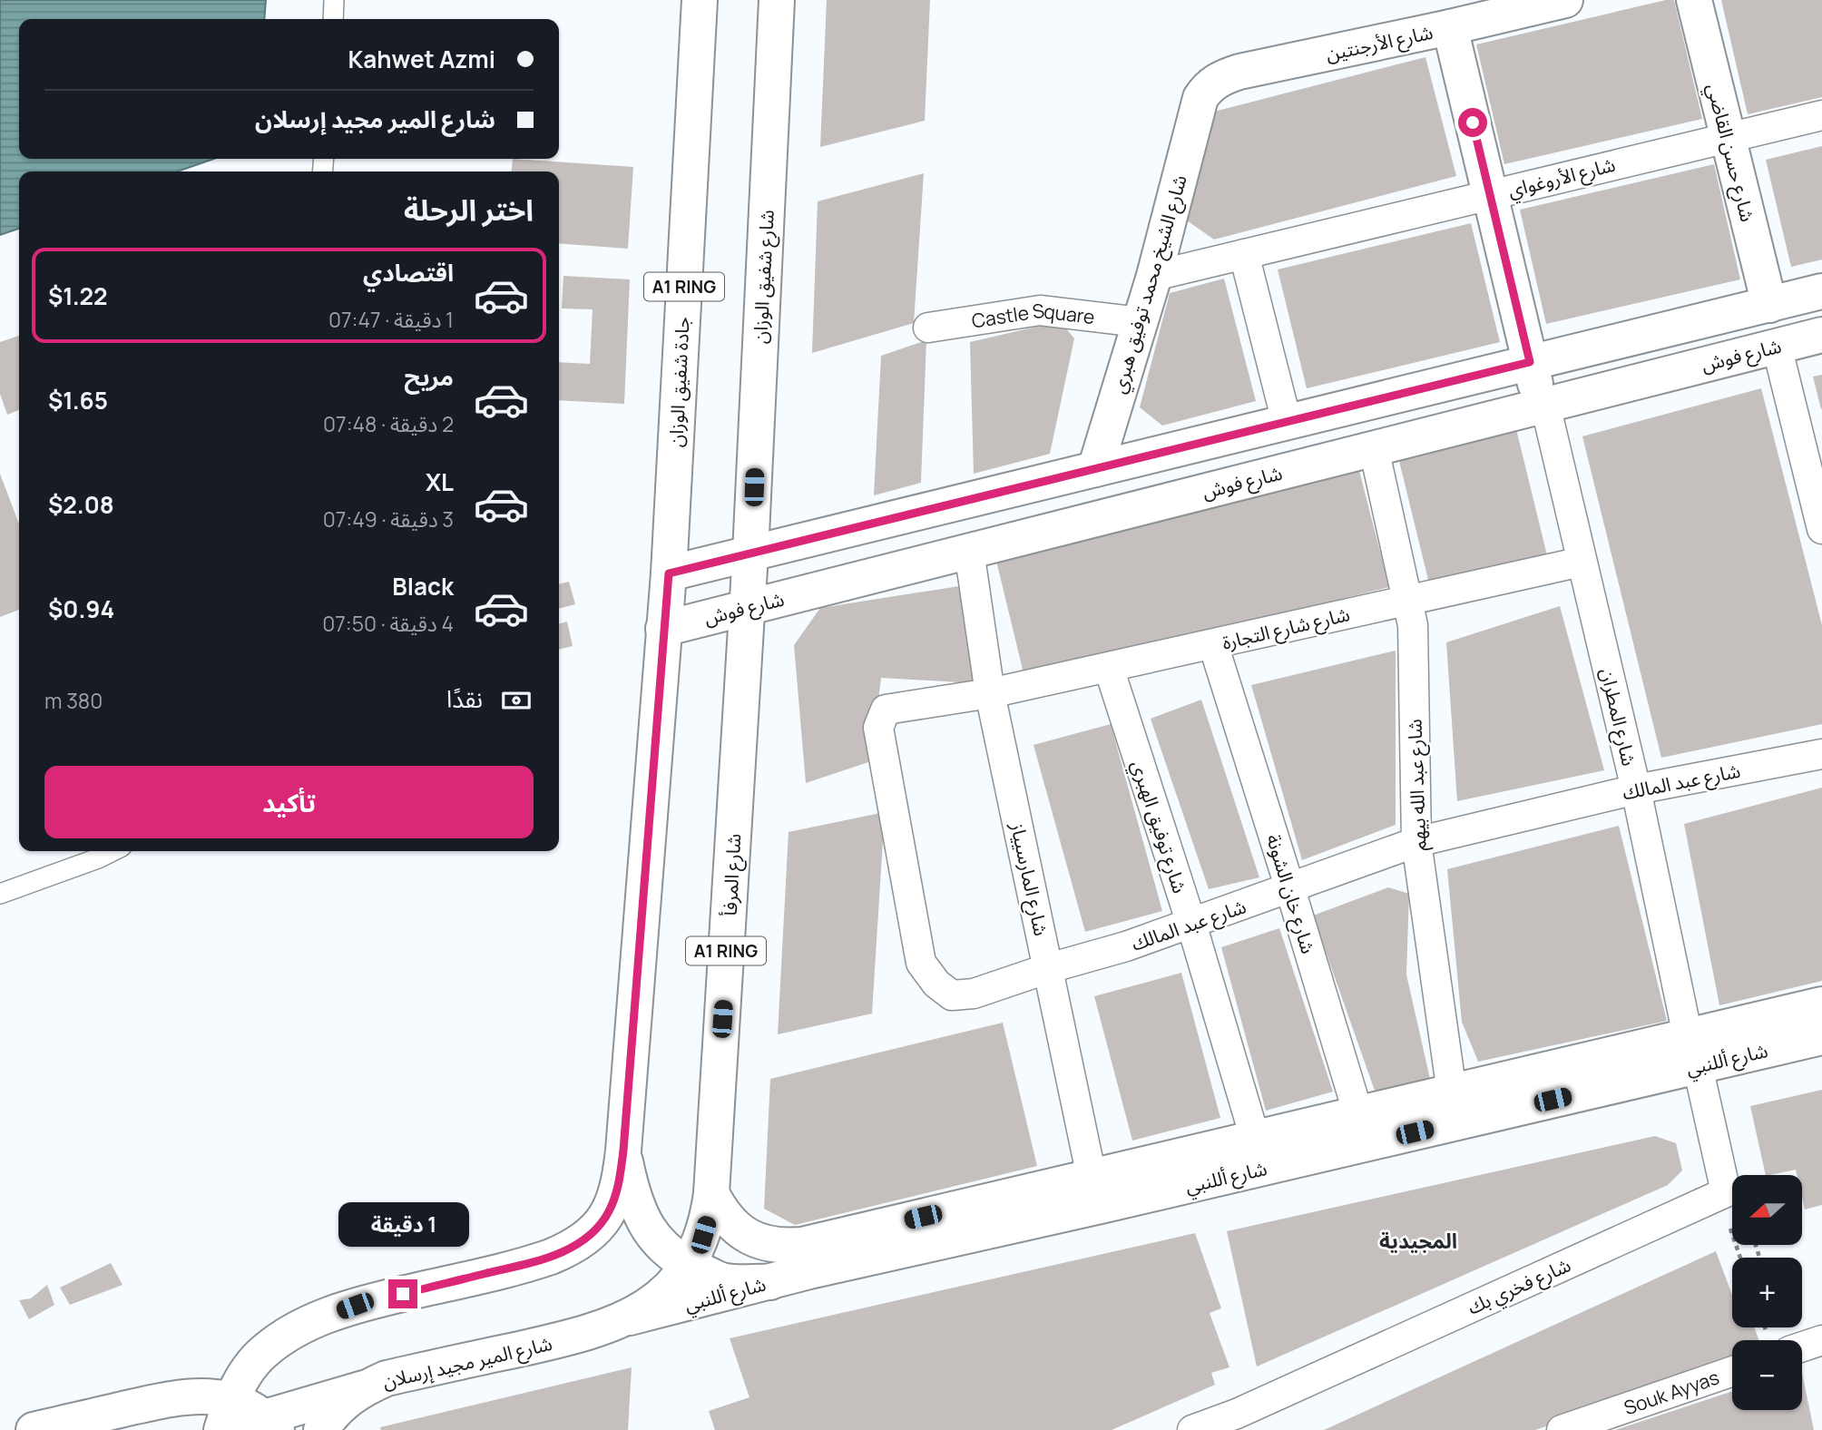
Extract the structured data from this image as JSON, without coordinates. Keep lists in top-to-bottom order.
{
  "streets": {
    "main road": [
      "شارع الأرجنتين",
      "شارع حسن القاضي",
      "شارع شفيق الوزان",
      "شارع الشيخ محمد توفيق هبري",
      "A1 RING",
      "شارع فوش",
      "جادة شفيق الوزان",
      "شارع المرفأ",
      "شارع أللنبي",
      "شارع المير مجيد إرسلان"
    ],
    "street": [
      "شارع الأروغواي",
      "Castle Square",
      "شارع شارع التجارة",
      "شارع المطران",
      "شارع عبد المالك",
      "شارع عبد الله بيهم",
      "شارع توفيق الهبري",
      "شارع المارسيياز",
      "شارع خان الشونة",
      "شارع فخري بك",
      "Souk Ayyas"
    ]
  },
  "crossings": [
    ["شارع الأرجنتين", "شارع الشيخ محمد توفيق هبري"],
    ["شارع حسن القاضي", "شارع الأروغواي"],
    ["شارع الأروغواي", "شارع الشيخ محمد توفيق هبري"],
    ["شارع شفيق الوزان", "شارع المرفأ"],
    ["شارع الشيخ محمد توفيق هبري", "Castle Square"],
    ["A1 RING", "شارع فوش"],
    ["A1 RING", "جادة شفيق الوزان"],
    ["شارع فوش", "شارع المطران"],
    ["شارع فوش", "شارع عبد الله بيهم"],
    ["شارع فوش", "شارع المرفأ"],
    ["شارع فوش", "شارع المارسيياز"],
    ["شارع شارع التجارة", "شارع المطران"],
    ["شارع شارع التجارة", "شارع عبد المالك"],
    ["شارع شارع التجارة", "شارع عبد الله بيهم"],
    ["شارع شارع التجارة", "شارع توفيق الهبري"],
    ["شارع شارع التجارة", "شارع المارسيياز"],
    ["شارع شارع التجارة", "شارع خان الشونة"],
    ["شارع المطران", "شارع عبد المالك"],
    ["شارع المطران", "شارع أللنبي"],
    ["شارع المطران", "شارع فخري بك"],
    ["شارع عبد المالك", "شارع عبد الله بيهم"],
    ["شارع عبد المالك", "شارع توفيق الهبري"],
    ["شارع عبد المالك", "شارع المارسيياز"],
    ["شارع عبد المالك", "شارع خان الشونة"],
    ["شارع عبد الله بيهم", "شارع أللنبي"],
    ["شارع توفيق الهبري", "شارع أللنبي"],
    ["شارع المرفأ", "شارع أللنبي"],
    ["شارع المرفأ", "شارع المير مجيد إرسلان"],
    ["شارع المارسيياز", "شارع أللنبي"],
    ["شارع خان الشونة", "شارع أللنبي"],
    ["شارع أللنبي", "شارع فخري بك"],
    ["شارع أللنبي", "شارع المير مجيد إرسلان"]
  ],
  "districts": ["المجيدية"],
  "north": "left",
  "page": {
    "banner": ["Kahwet Azmi", "شارع المير مجيد إرسلان"],
    "heading": "اختر الرحلة",
    "list": [
      {
        "name": "اقتصادي",
        "note": "1 دقيقة · 07:47",
        "value": "$1.22"
      },
      {
        "name": "مريح",
        "note": "2 دقيقة · 07:48",
        "value": "$1.65"
      },
      {
        "name": "XL",
        "note": "3 دقيقة · 07:49",
        "value": "$2.08"
      },
      {
        "name": "Black",
        "note": "4 دقيقة · 07:50",
        "value": "$0.94"
      }
    ],
    "pay": ["نقدًا", "380 m"],
    "buttons": "تأكيد",
    "map_buttons": ["+", "−"],
    "bubble": "1 دقيقة"
  }
}
